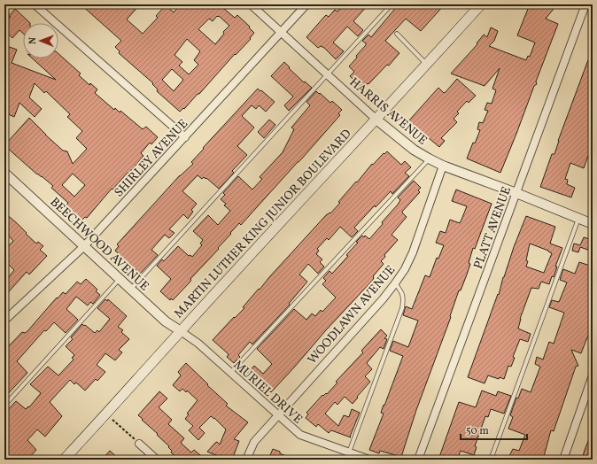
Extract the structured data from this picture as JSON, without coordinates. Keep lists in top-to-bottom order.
{
  "streets": {
    "main road": ["MARTIN LUTHER KING JUNIOR BOULEVARD"],
    "street": [
      "HARRIS AVENUE",
      "SHIRLEY AVENUE",
      "PLATT AVENUE",
      "BEECHWOOD AVENUE",
      "WOODLAWN AVENUE",
      "MURIEL DRIVE"
    ]
  },
  "crossings": [
    ["HARRIS AVENUE", "SHIRLEY AVENUE"],
    ["HARRIS AVENUE", "MARTIN LUTHER KING JUNIOR BOULEVARD"],
    ["HARRIS AVENUE", "PLATT AVENUE"],
    ["HARRIS AVENUE", "WOODLAWN AVENUE"],
    ["SHIRLEY AVENUE", "BEECHWOOD AVENUE"],
    ["MARTIN LUTHER KING JUNIOR BOULEVARD", "BEECHWOOD AVENUE"],
    ["MARTIN LUTHER KING JUNIOR BOULEVARD", "MURIEL DRIVE"],
    ["BEECHWOOD AVENUE", "MURIEL DRIVE"],
    ["WOODLAWN AVENUE", "MURIEL DRIVE"]
  ],
  "scale_bar": "50 m",
  "north": "left"
}
